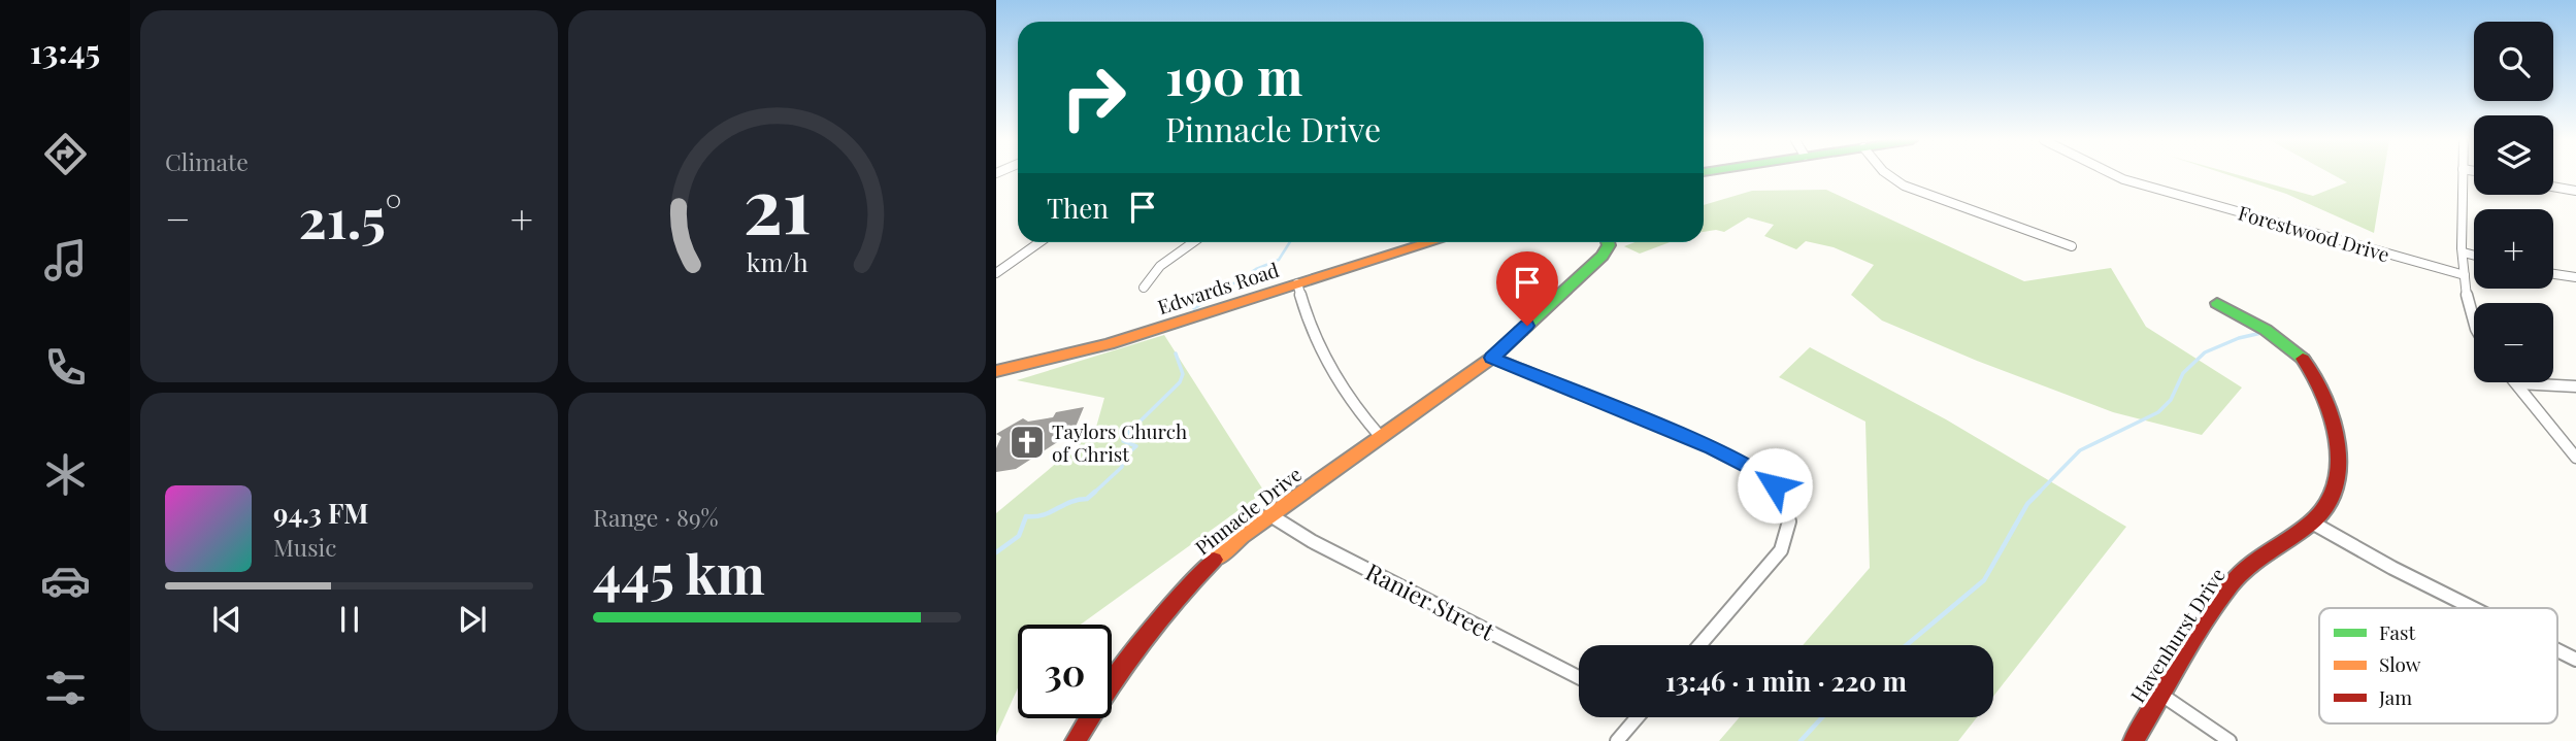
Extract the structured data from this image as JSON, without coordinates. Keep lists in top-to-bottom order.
{
  "streets": {
    "street": [
      "Forestwood Drive",
      "Edwards Road",
      "Pinnacle Drive",
      "Ranier Street",
      "Havenhurst Drive"
    ]
  },
  "crossings": [
    ["Pinnacle Drive", "Ranier Street"]
  ],
  "places": {
    "church": ["Taylors Church of Christ"]
  },
  "legend": ["Fast", "Slow", "Jam"],
  "page": {
    "tabs": "13:45",
    "tile": [
      "Climate",
      ["Range · 89%", "445 km"]
    ],
    "map_buttons": ["+", "−"],
    "turn": ["190 m", "Pinnacle Drive"],
    "then": "Then",
    "heat": ["−", "21.5°", "+"],
    "song": ["94.3 FM", "Music"],
    "limit": "30",
    "trip": "13:46 · 1 min · 220 m",
    "gauge": ["21", "km/h"]
  }
}
